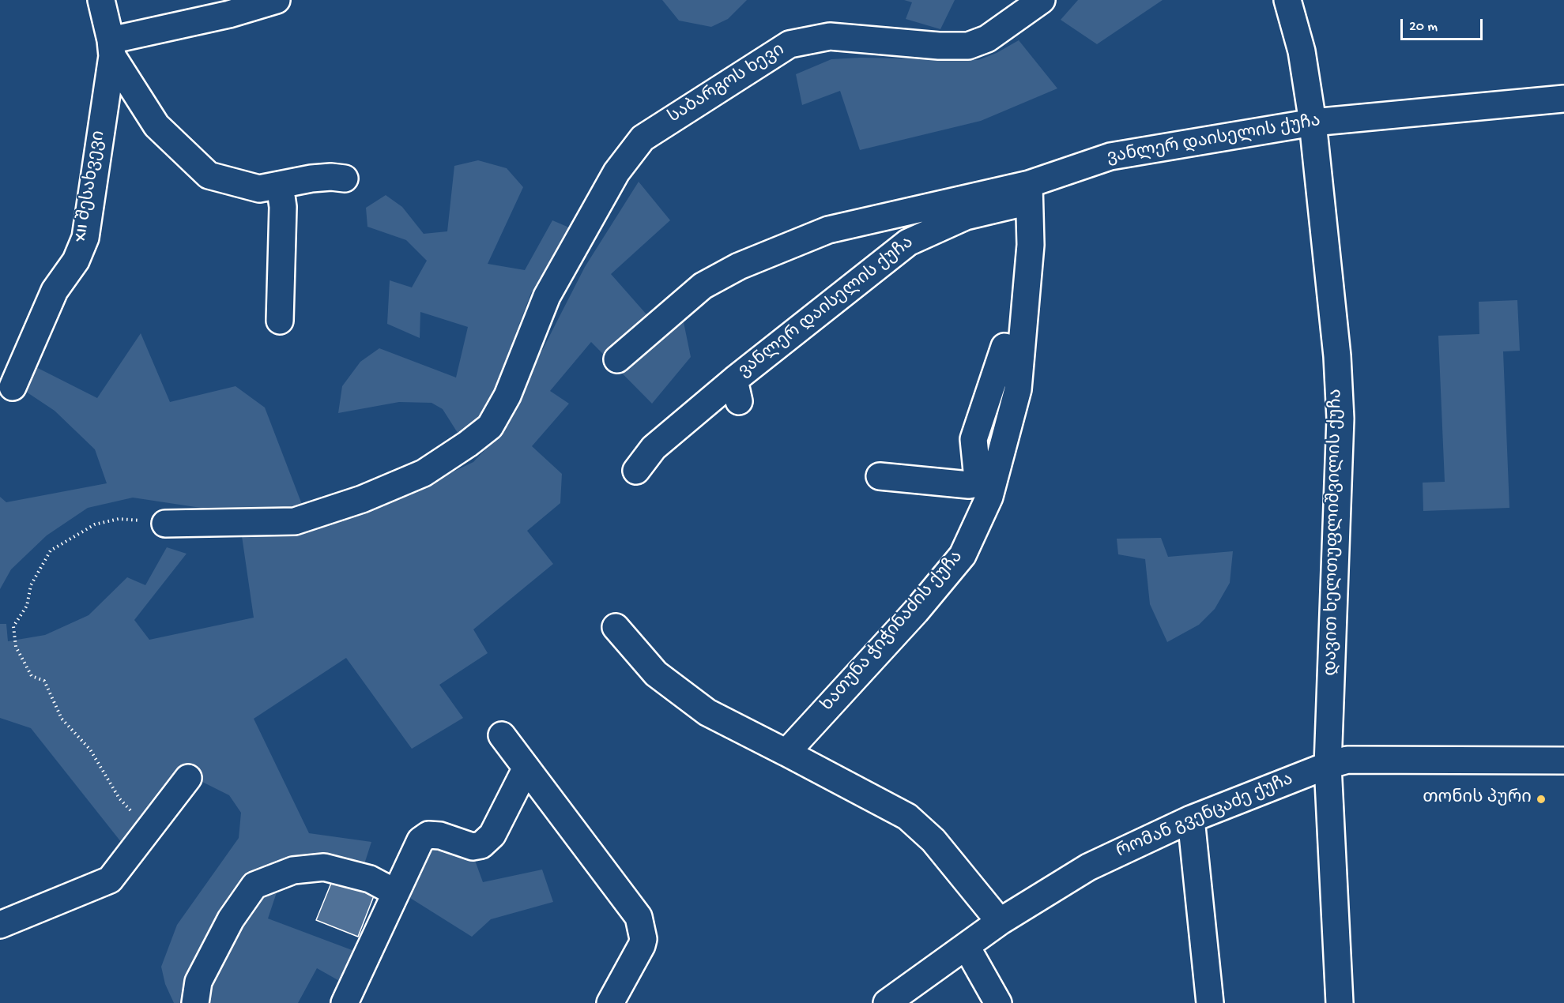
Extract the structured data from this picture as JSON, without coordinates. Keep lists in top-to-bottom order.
{
  "streets": {
    "street": [
      "საბარგოს ხევი",
      "ვანლერ დაისელის ქუჩა",
      "XII შესახვევი",
      "დავით ხელთუფლიშვილის ქუჩა",
      "ხათუნა ჭიჭინაძის ქუჩა",
      "რომან გვენცაძე ქუჩა"
    ]
  },
  "crossings": [
    ["ვანლერ დაისელის ქუჩა", "დავით ხელთუფლიშვილის ქუჩა"],
    ["ვანლერ დაისელის ქუჩა", "ხათუნა ჭიჭინაძის ქუჩა"],
    ["დავით ხელთუფლიშვილის ქუჩა", "რომან გვენცაძე ქუჩა"]
  ],
  "places": ["თონის პური"],
  "scale_bar": "20 m"
}
